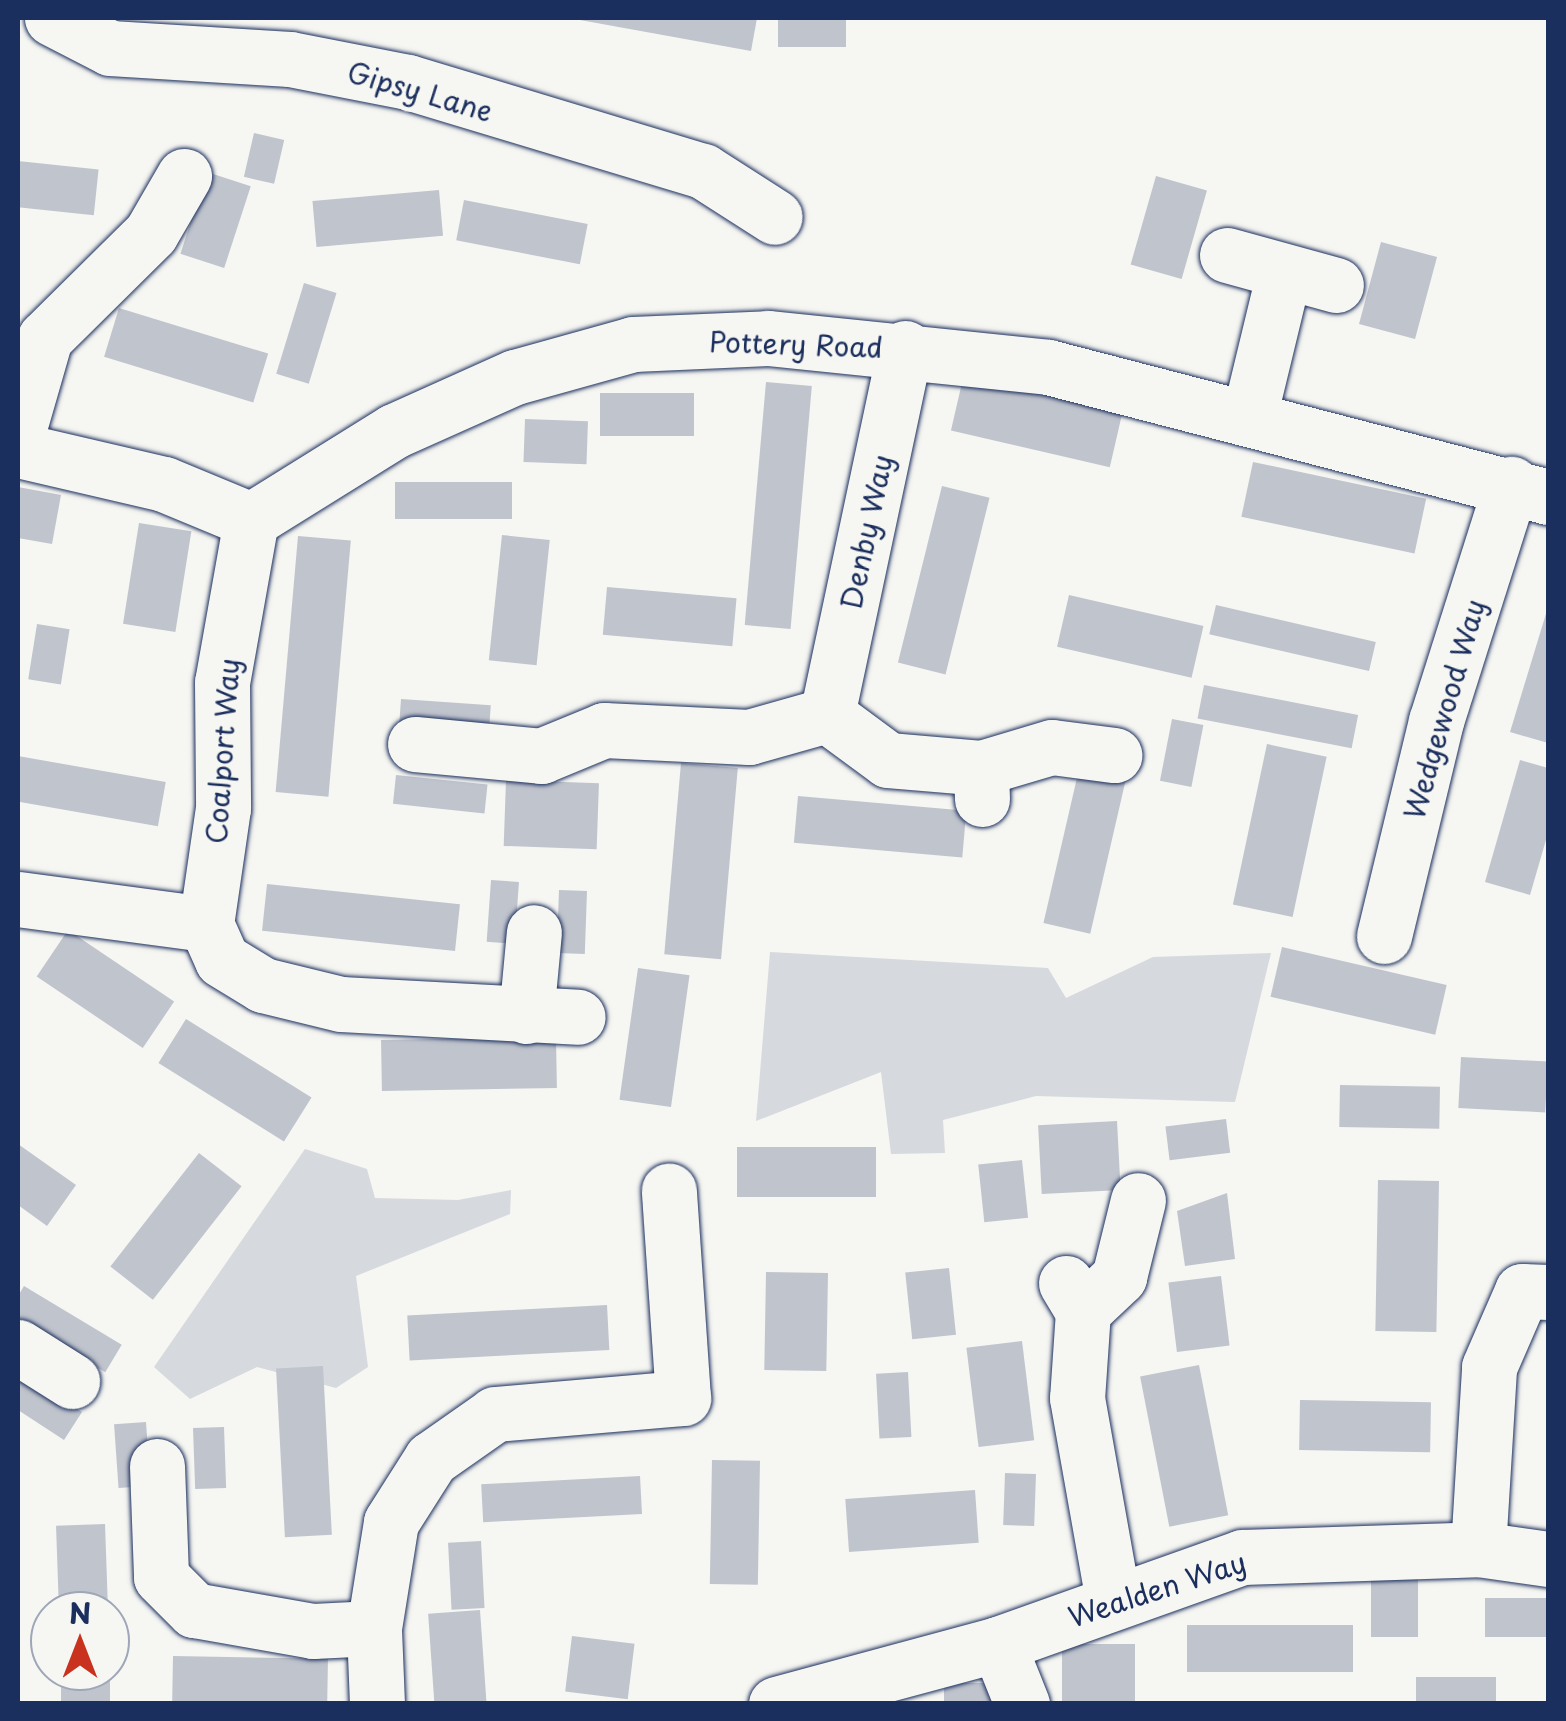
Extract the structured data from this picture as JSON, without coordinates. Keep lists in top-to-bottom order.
{
  "streets": {
    "street": [
      "Gipsy Lane",
      "Pottery Road",
      "Denby Way",
      "Wedgewood Way",
      "Coalport Way",
      "Wealden Way"
    ]
  },
  "crossings": [
    ["Pottery Road", "Denby Way"],
    ["Pottery Road", "Wedgewood Way"],
    ["Pottery Road", "Coalport Way"]
  ],
  "north": "top"
}
